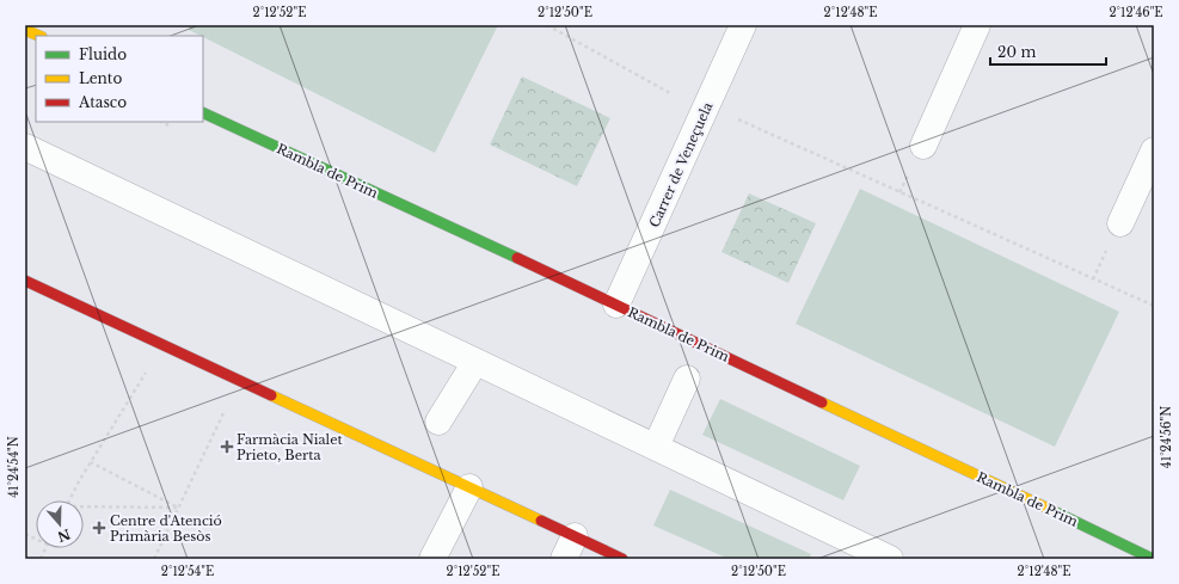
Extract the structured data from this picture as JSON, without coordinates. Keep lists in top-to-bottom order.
{
  "streets": {
    "main road": ["Rambla de Prim"],
    "street": ["Carrer de Veneçuela"]
  },
  "crossings": [
    ["Carrer de Veneçuela", "Rambla de Prim"]
  ],
  "places": {
    "health": ["Farmàcia Nialet Prieto, Berta", "Centre d'Atenció Primària Besòs"]
  },
  "legend": ["Fluido", "Lento", "Atasco"],
  "scale_bar": "20 m",
  "north": "bottom",
  "coordinates": [
    "2°12'52\"E",
    "2°12'50\"E",
    "2°12'48\"E",
    "2°12'46\"E",
    "41°24'56\"N",
    "41°24'54\"N",
    "2°12'54\"E"
  ]
}
